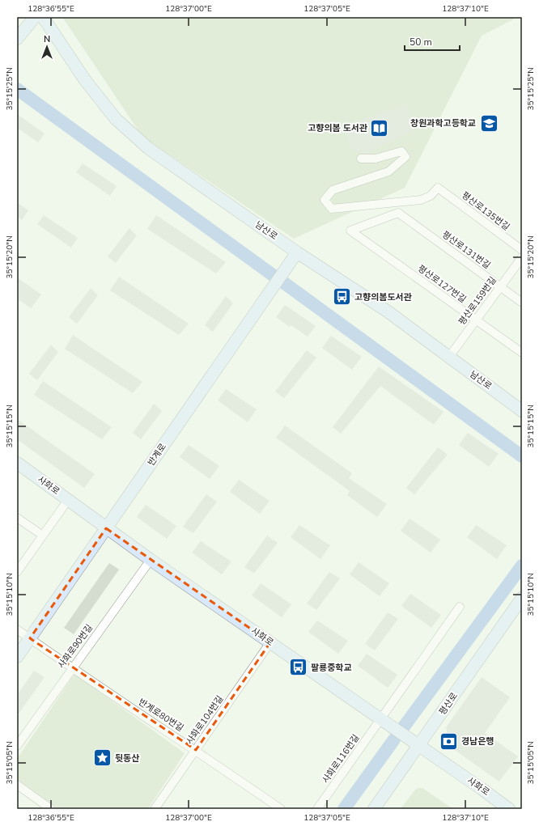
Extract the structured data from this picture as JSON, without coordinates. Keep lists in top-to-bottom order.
{
  "streets": {
    "main road": [
      "남산로",
      "반계로",
      "사화로",
      "평산로"
    ],
    "street": [
      "평산로135번길",
      "평산로131번길",
      "평산로127번길",
      "평산로159번길",
      "사화로90번길",
      "반계로80번길",
      "사화로104번길",
      "사화로116번길"
    ]
  },
  "crossings": [
    ["남산로", "평산로159번길"],
    ["남산로", "반계로"],
    ["평산로131번길", "평산로127번길"],
    ["평산로131번길", "평산로159번길"],
    ["평산로127번길", "평산로159번길"],
    ["반계로", "사화로"],
    ["반계로", "반계로80번길"],
    ["사화로", "사화로90번길"],
    ["사화로", "평산로"],
    ["사화로", "사화로104번길"],
    ["사화로", "사화로116번길"],
    ["사화로90번길", "반계로80번길"],
    ["반계로80번길", "사화로104번길"]
  ],
  "places": {
    "school or university": ["창원과학고등학교"],
    "library": ["고향의봄 도서관"],
    "bus stop": ["고향의봄도서관", "팔룡중학교"],
    "bank": ["경남은행"],
    "place": ["뒷동산"]
  },
  "scale_bar": "50 m",
  "north": "top",
  "coordinates": [
    "128°36'55\"E",
    "128°37'00\"E",
    "128°37'05\"E",
    "128°37'10\"E",
    "35°15'25\"N",
    "35°15'20\"N",
    "35°15'15\"N",
    "35°15'10\"N",
    "35°15'05\"N"
  ]
}
